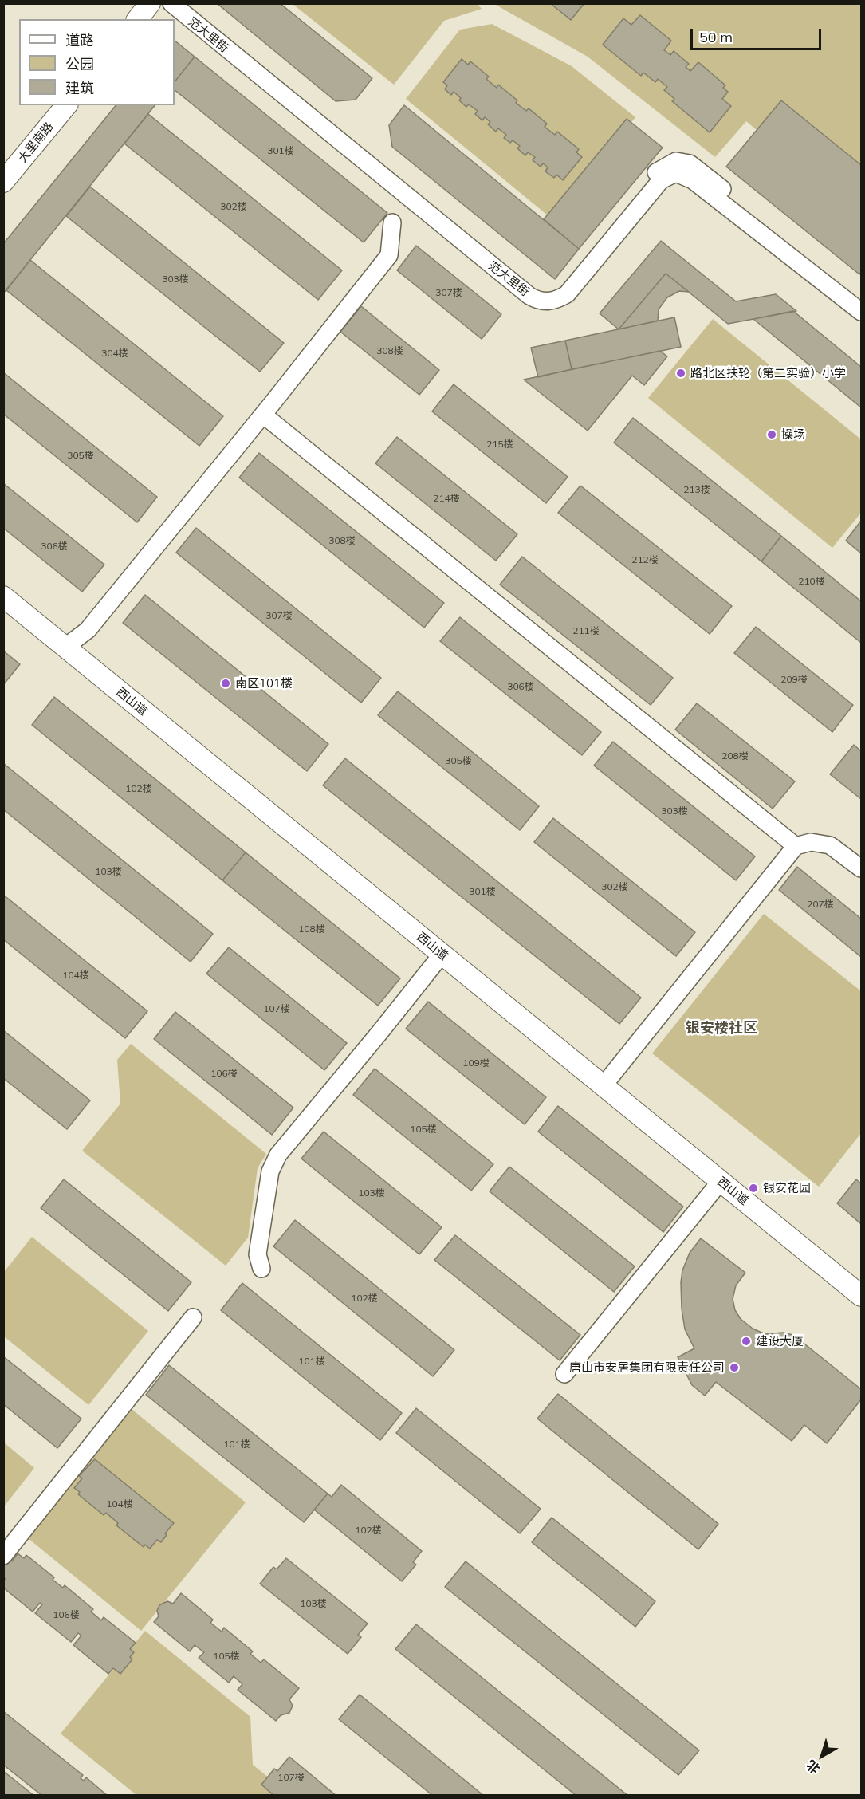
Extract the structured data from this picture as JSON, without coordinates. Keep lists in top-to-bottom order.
{
  "streets": {
    "street": ["范大里街", "大里南路", "西山道"]
  },
  "districts": ["银安楼社区"],
  "places": [
    "路北区扶轮（第二实验）小学",
    "操场",
    "南区101楼",
    "银安花园",
    "建设大厦",
    "唐山市安居集团有限责任公司"
  ],
  "house_numbers": [
    "301楼",
    "302楼",
    "303楼",
    "307楼",
    "308楼",
    "304楼",
    "215楼",
    "305楼",
    "213楼",
    "214楼",
    "308楼",
    "306楼",
    "212楼",
    "210楼",
    "307楼",
    "211楼",
    "209楼",
    "306楼",
    "208楼",
    "305楼",
    "102楼",
    "303楼",
    "103楼",
    "302楼",
    "301楼",
    "207楼",
    "108楼",
    "104楼",
    "107楼",
    "109楼",
    "106楼",
    "105楼",
    "103楼",
    "102楼",
    "101楼",
    "101楼",
    "104楼",
    "102楼",
    "103楼",
    "106楼",
    "105楼",
    "107楼"
  ],
  "legend": ["道路", "公园", "建筑"],
  "scale_bar": "50 m",
  "north": "bottom left"
}
